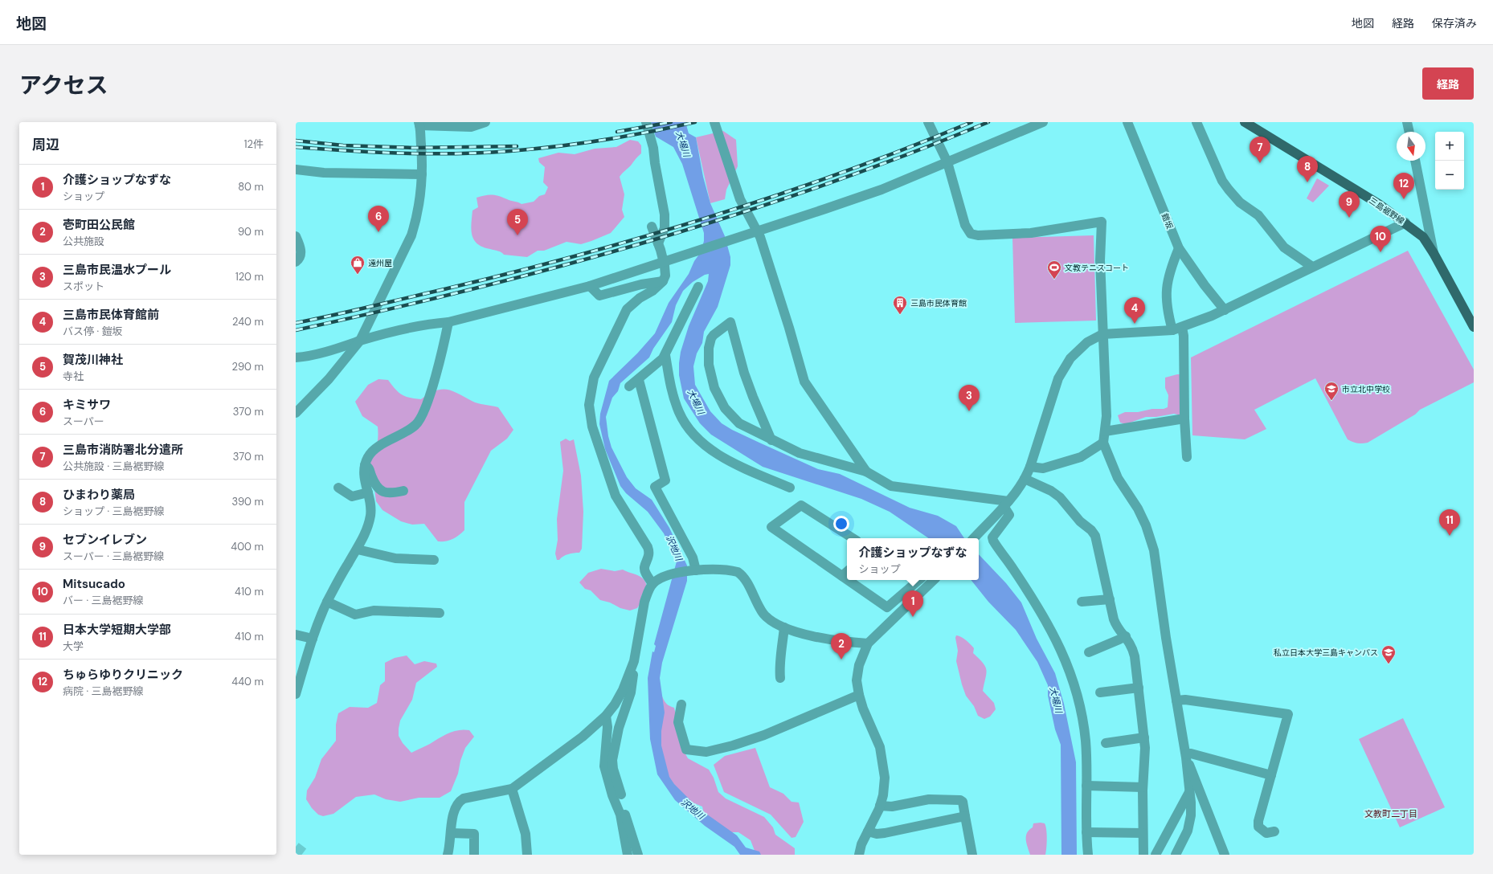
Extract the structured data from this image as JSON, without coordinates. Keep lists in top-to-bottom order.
{
  "streets": {
    "main road": ["三島裾野線"],
    "street": ["鎧坂"]
  },
  "districts": ["文教町二丁目"],
  "water": ["大場川", "沢地川"],
  "places": {
    "shop": ["遠州屋"],
    "sports": ["文教テニスコート"],
    "building": ["三島市民体育館"],
    "school or university": ["市立北中学校", "私立日本大学三島キャンパス"]
  },
  "north": "bottom",
  "page": {
    "header": "地図",
    "nav": ["地図", "経路", "保存済み"],
    "title": "アクセス",
    "buttons": "経路",
    "heading": ["周辺", "12件"],
    "map_buttons": ["+", "−"],
    "pins": [
      "7",
      "8",
      "12",
      "9",
      "6",
      "5",
      "10",
      "4",
      "3",
      "11",
      "1",
      "2"
    ],
    "list": [
      {
        "mark": "1",
        "name": "介護ショップなずな",
        "note": "ショップ",
        "value": "80 m"
      },
      {
        "mark": "2",
        "name": "壱町田公民館",
        "note": "公共施設",
        "value": "90 m"
      },
      {
        "mark": "3",
        "name": "三島市民温水プール",
        "note": "スポット",
        "value": "120 m"
      },
      {
        "mark": "4",
        "name": "三島市民体育館前",
        "note": "バス停 · 鎧坂",
        "value": "240 m"
      },
      {
        "mark": "5",
        "name": "賀茂川神社",
        "note": "寺社",
        "value": "290 m"
      },
      {
        "mark": "6",
        "name": "キミサワ",
        "note": "スーパー",
        "value": "370 m"
      },
      {
        "mark": "7",
        "name": "三島市消防署北分遣所",
        "note": "公共施設 · 三島裾野線",
        "value": "370 m"
      },
      {
        "mark": "8",
        "name": "ひまわり薬局",
        "note": "ショップ · 三島裾野線",
        "value": "390 m"
      },
      {
        "mark": "9",
        "name": "セブンイレブン",
        "note": "スーパー · 三島裾野線",
        "value": "400 m"
      },
      {
        "mark": "10",
        "name": "Mitsucado",
        "note": "バー · 三島裾野線",
        "value": "410 m"
      },
      {
        "mark": "11",
        "name": "日本大学短期大学部",
        "note": "大学",
        "value": "410 m"
      },
      {
        "mark": "12",
        "name": "ちゅらゆりクリニック",
        "note": "病院 · 三島裾野線",
        "value": "440 m"
      }
    ],
    "popup": ["介護ショップなずな", "ショップ"]
  }
}
